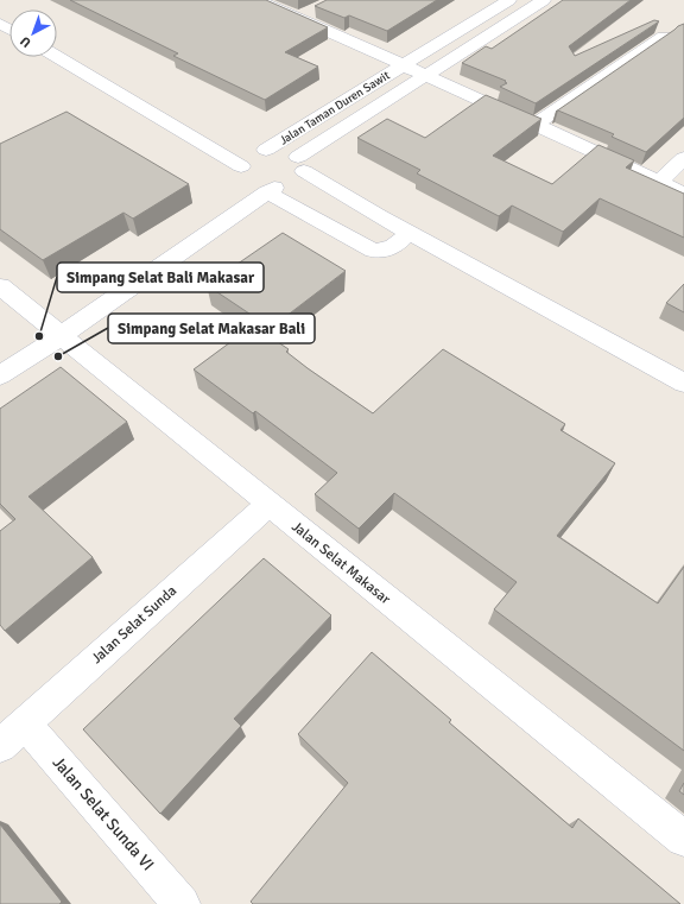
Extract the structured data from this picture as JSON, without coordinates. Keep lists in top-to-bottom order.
{
  "streets": {
    "street": [
      "Jalan Taman Duren Sawit",
      "Jalan Selat Makasar",
      "Jalan Selat Sunda",
      "Jalan Selat Sunda VI"
    ]
  },
  "crossings": [
    ["Jalan Selat Makasar", "Jalan Selat Sunda"],
    ["Jalan Selat Sunda", "Jalan Selat Sunda VI"]
  ],
  "places": ["Simpang Selat Bali Makasar", "Simpang Selat Makasar Bali"],
  "north": "bottom left"
}
